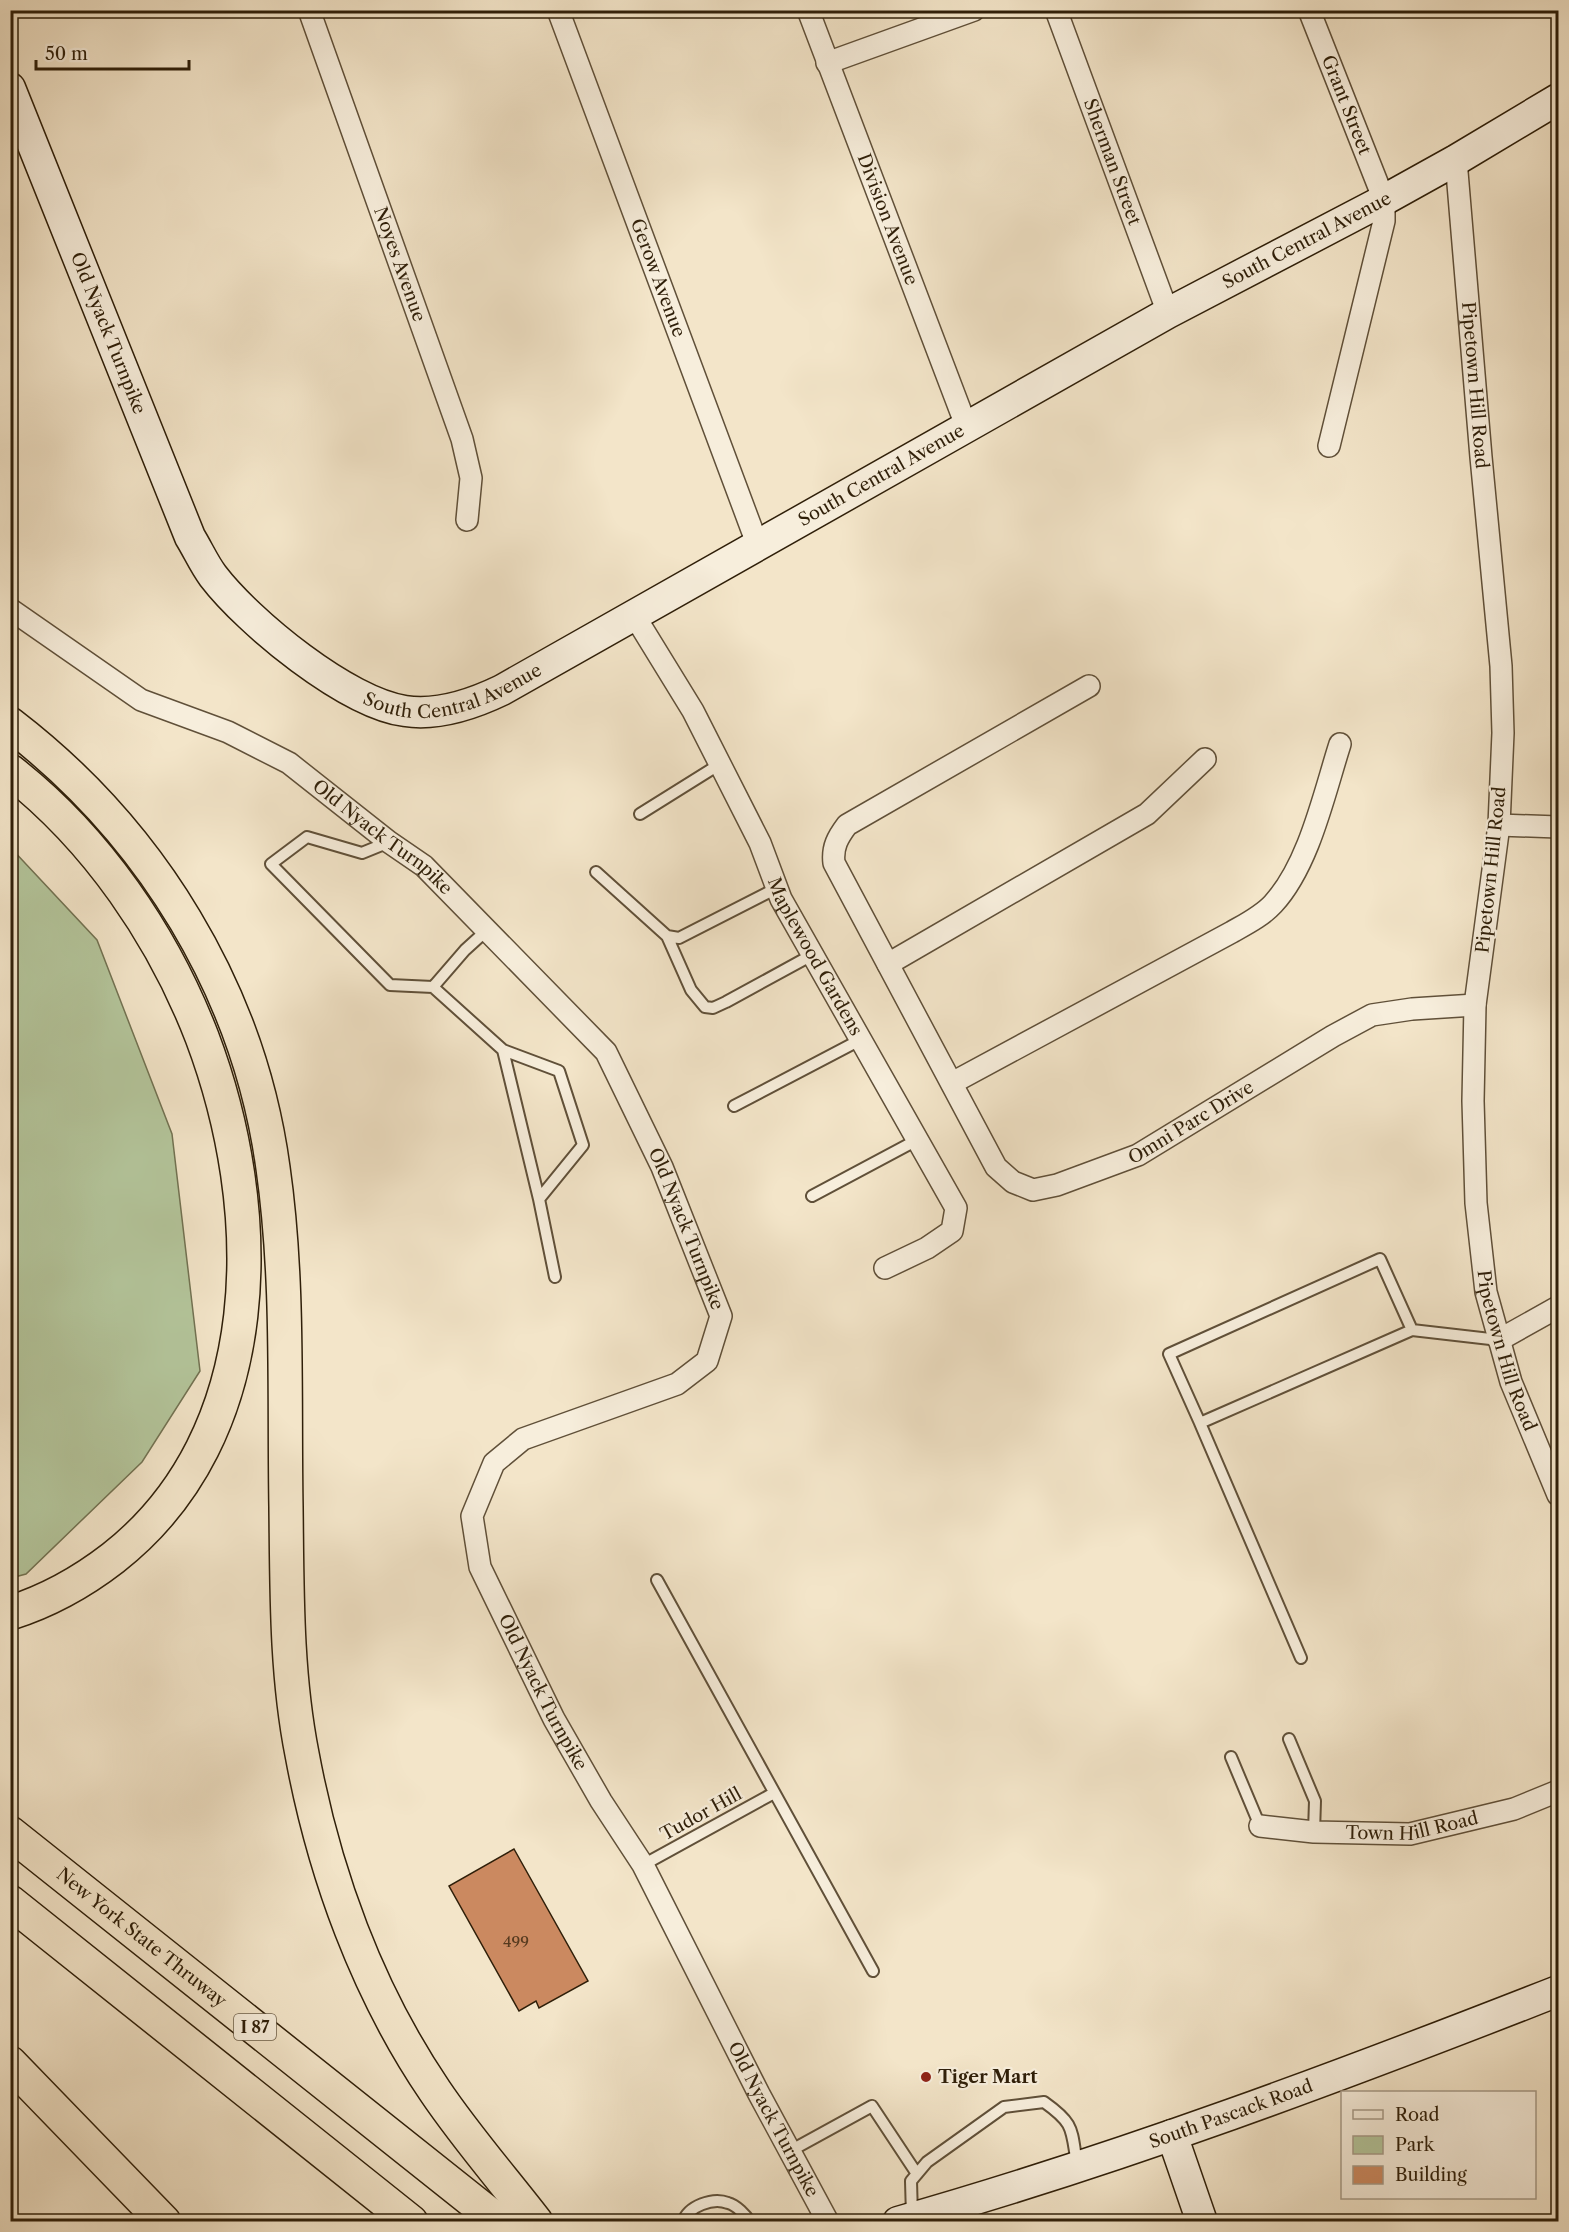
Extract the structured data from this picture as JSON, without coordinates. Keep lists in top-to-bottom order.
{
  "streets": {
    "highway": ["New York State Thruway", "I 87"],
    "street": [
      "Grant Street",
      "Sherman Street",
      "Division Avenue",
      "South Central Avenue",
      "Noyes Avenue",
      "Gerow Avenue",
      "Old Nyack Turnpike",
      "Pipetown Hill Road",
      "Maplewood Gardens",
      "Omni Parc Drive",
      "Town Hill Road",
      "South Pascack Road"
    ],
    "lane": ["Tudor Hill"]
  },
  "crossings": [
    ["Grant Street", "South Central Avenue"],
    ["Sherman Street", "South Central Avenue"],
    ["Division Avenue", "South Central Avenue"],
    ["South Central Avenue", "Gerow Avenue"],
    ["South Central Avenue", "Old Nyack Turnpike"],
    ["South Central Avenue", "Pipetown Hill Road"],
    ["South Central Avenue", "Maplewood Gardens"],
    ["Old Nyack Turnpike", "Tudor Hill"],
    ["Pipetown Hill Road", "Omni Parc Drive"]
  ],
  "places": ["Tiger Mart"],
  "house_numbers": ["499"],
  "legend": ["Road", "Park", "Building"],
  "scale_bar": "50 m"
}
